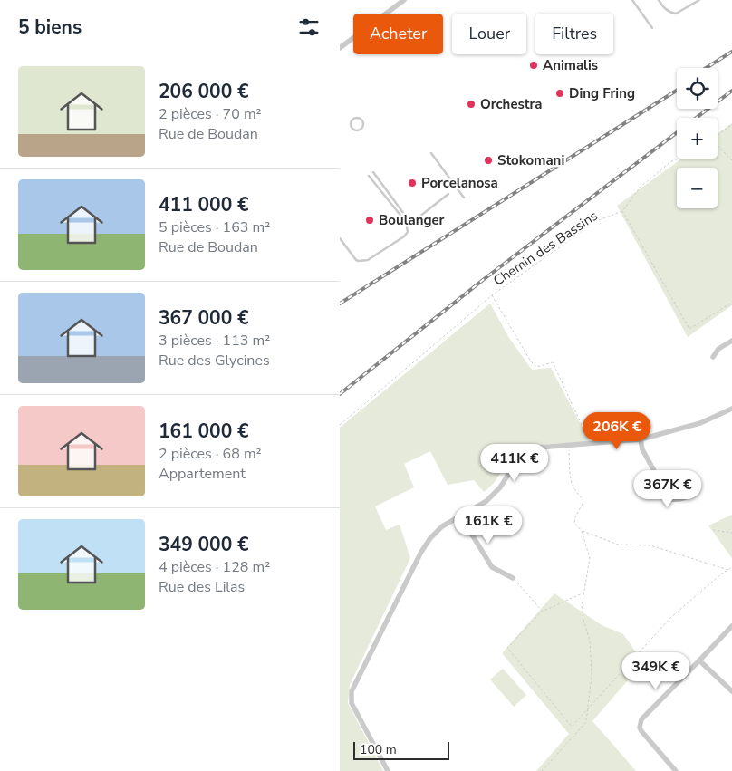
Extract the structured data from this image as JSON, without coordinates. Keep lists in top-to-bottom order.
{
  "streets": {
    "path": ["Chemin des Bassins"]
  },
  "places": [
    "Animalis",
    "Ding Fring",
    "Orchestra",
    "Stokomani",
    "Porcelanosa",
    "Boulanger"
  ],
  "scale_bar": "100 m",
  "page": {
    "heading": "5 biens",
    "chip": ["Acheter", "Louer", "Filtres"],
    "list": [
      {
        "name": "206 000 €",
        "note": "2 pièces · 70 m² · Rue de Boudan"
      },
      {
        "name": "411 000 €",
        "note": "5 pièces · 163 m² · Rue de Boudan"
      },
      {
        "name": "367 000 €",
        "note": "3 pièces · 113 m² · Rue des Glycines"
      },
      {
        "name": "161 000 €",
        "note": "2 pièces · 68 m² · Appartement"
      },
      {
        "name": "349 000 €",
        "note": "4 pièces · 128 m² · Rue des Lilas"
      }
    ],
    "map_buttons": ["+", "−"],
    "price": [
      "206K €",
      "411K €",
      "367K €",
      "161K €",
      "349K €"
    ],
    "scale": "100 m"
  }
}
